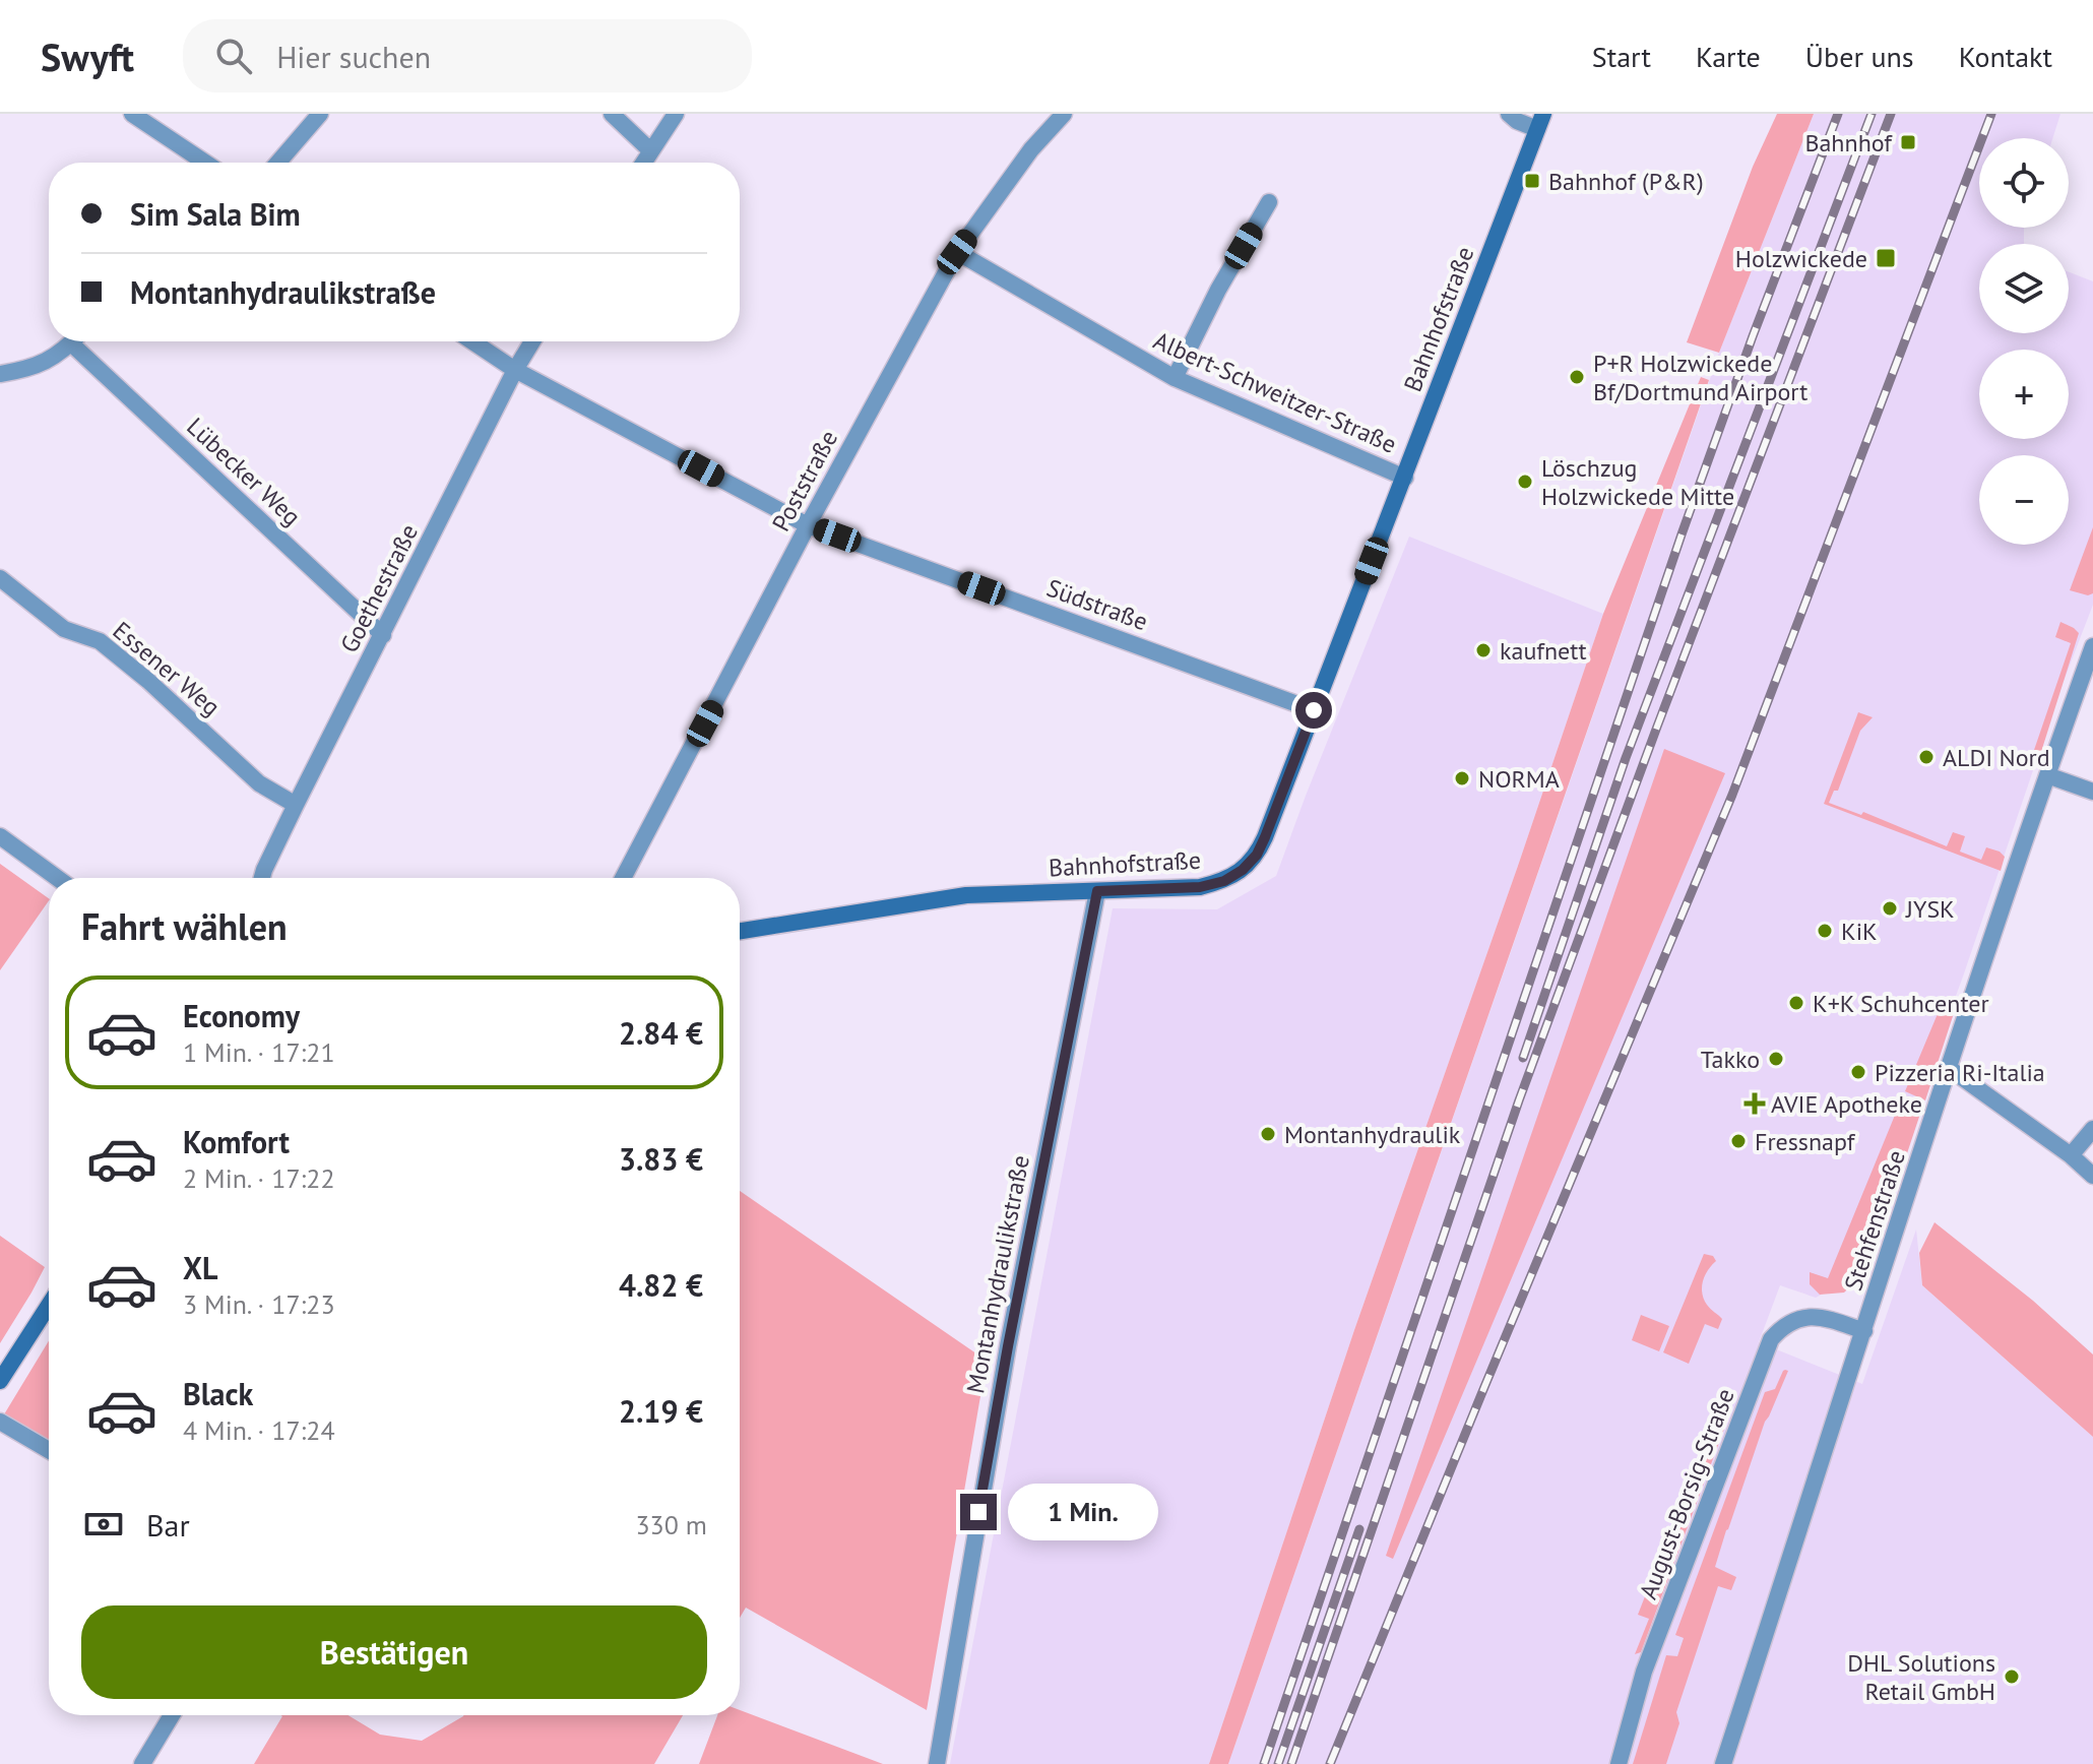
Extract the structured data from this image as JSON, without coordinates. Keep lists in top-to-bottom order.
{
  "streets": {
    "main road": ["Bahnhofstraße"],
    "street": [
      "Albert-Schweitzer-Straße",
      "Lübecker Weg",
      "Poststraße",
      "Goethestraße",
      "Südstraße",
      "Essener Weg",
      "Stehfenstraße",
      "Montanhydraulikstraße",
      "August-Borsig-Straße"
    ]
  },
  "crossings": [
    ["Bahnhofstraße", "Albert-Schweitzer-Straße"],
    ["Bahnhofstraße", "Südstraße"],
    ["Bahnhofstraße", "Montanhydraulikstraße"],
    ["Albert-Schweitzer-Straße", "Poststraße"],
    ["Lübecker Weg", "Goethestraße"],
    ["Poststraße", "Südstraße"],
    ["Goethestraße", "Südstraße"],
    ["Goethestraße", "Essener Weg"],
    ["Stehfenstraße", "August-Borsig-Straße"]
  ],
  "places": {
    "transit": ["Bahnhof", "Bahnhof (P&R)", "Holzwickede"],
    "other": [
      "P+R Holzwickede Bf/Dortmund Airport",
      "Löschzug Holzwickede Mitte",
      "kaufnett",
      "ALDI Nord",
      "NORMA",
      "JYSK",
      "KiK",
      "K+K Schuhcenter",
      "Takko",
      "Pizzeria Ri-Italia",
      "Montanhydraulik",
      "Fressnapf",
      "DHL Solutions Retail GmbH"
    ],
    "health": ["AVIE Apotheke"]
  },
  "page": {
    "header": "Swyft",
    "search": "Hier suchen",
    "nav": [
      "Start",
      "Karte",
      "Über uns",
      "Kontakt"
    ],
    "map_buttons": ["+", "−"],
    "banner": ["Sim Sala Bim", "Montanhydraulikstraße"],
    "heading": "Fahrt wählen",
    "list": [
      {
        "name": "Economy",
        "note": "1 Min. · 17:21",
        "value": "2.84 €"
      },
      {
        "name": "Komfort",
        "note": "2 Min. · 17:22",
        "value": "3.83 €"
      },
      {
        "name": "XL",
        "note": "3 Min. · 17:23",
        "value": "4.82 €"
      },
      {
        "name": "Black",
        "note": "4 Min. · 17:24",
        "value": "2.19 €"
      }
    ],
    "pay": ["Bar", "330 m"],
    "bubble": "1 Min.",
    "buttons": "Bestätigen"
  }
}
